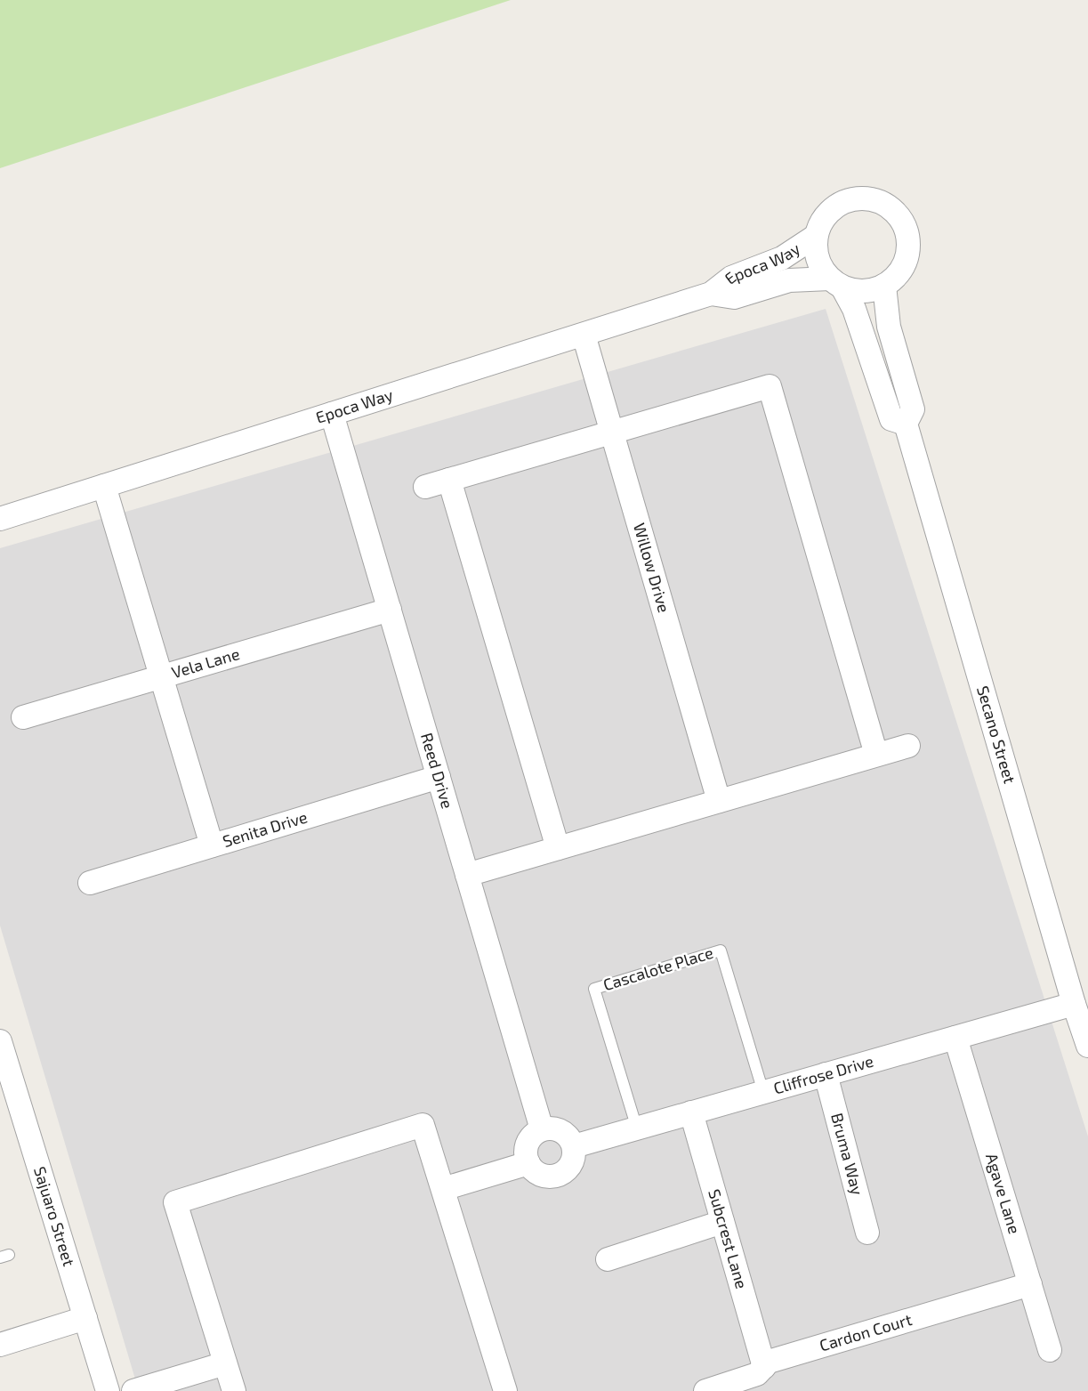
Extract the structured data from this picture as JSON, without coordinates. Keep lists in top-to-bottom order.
{
  "streets": {
    "street": [
      "Epoca Way",
      "Willow Drive",
      "Vela Lane",
      "Secano Street",
      "Reed Drive",
      "Senita Drive",
      "Cliffrose Drive",
      "Bruma Way",
      "Agave Lane",
      "Sajuaro Street",
      "Subcrest Lane",
      "Cardon Court"
    ],
    "lane": ["Cascalote Place"]
  },
  "crossings": [
    ["Epoca Way", "Willow Drive"],
    ["Epoca Way", "Secano Street"],
    ["Epoca Way", "Reed Drive"],
    ["Vela Lane", "Reed Drive"],
    ["Secano Street", "Cliffrose Drive"],
    ["Reed Drive", "Senita Drive"],
    ["Reed Drive", "Cliffrose Drive"],
    ["Cascalote Place", "Cliffrose Drive"],
    ["Cliffrose Drive", "Bruma Way"],
    ["Cliffrose Drive", "Agave Lane"],
    ["Cliffrose Drive", "Subcrest Lane"],
    ["Agave Lane", "Cardon Court"],
    ["Subcrest Lane", "Cardon Court"]
  ]
}
